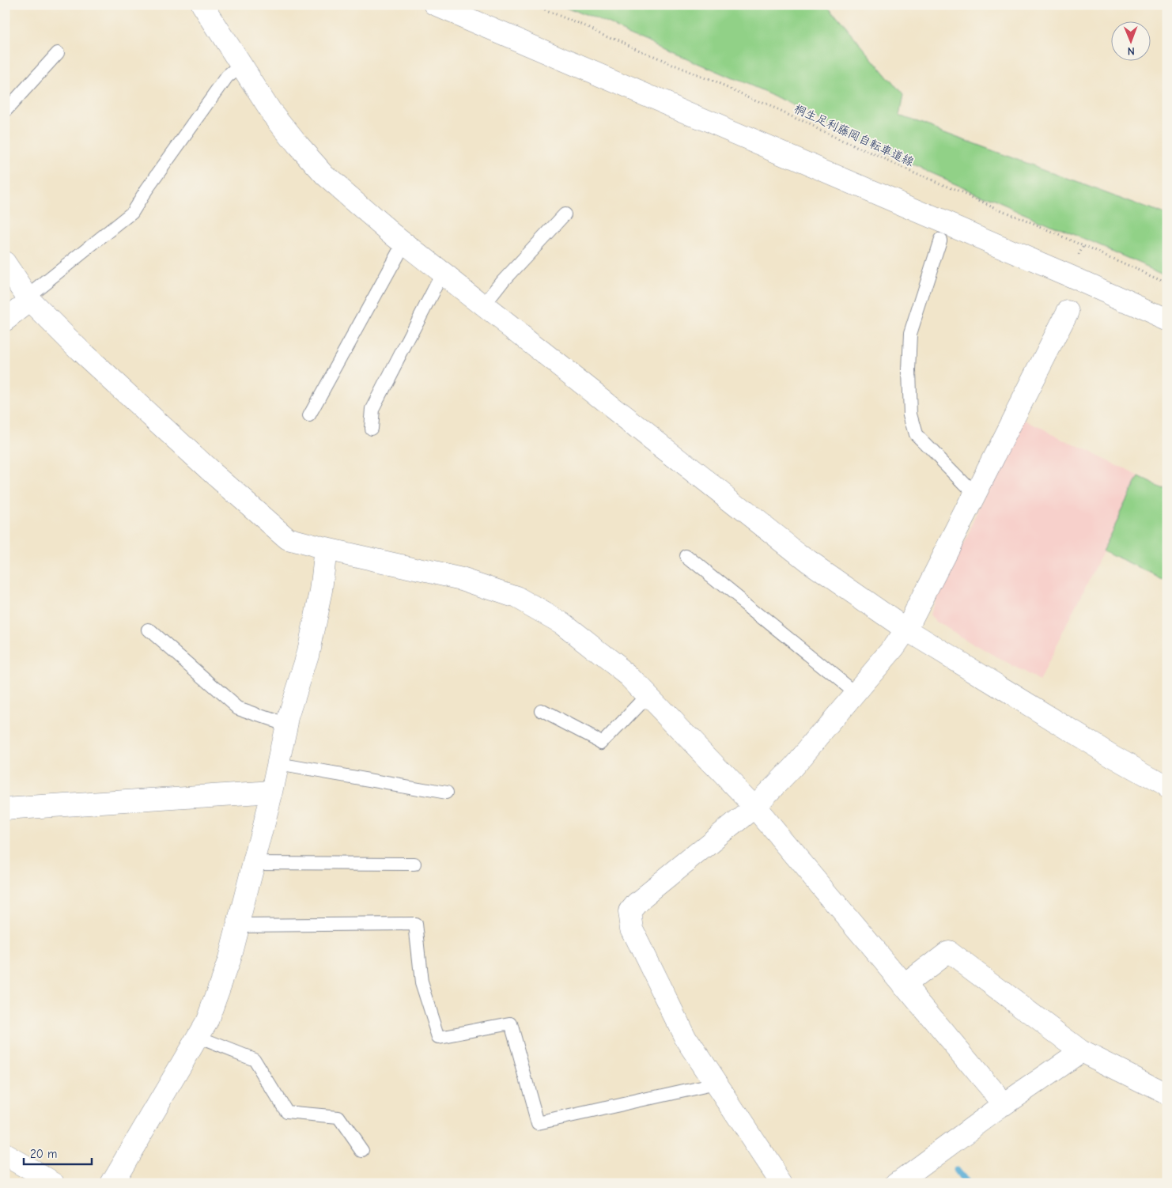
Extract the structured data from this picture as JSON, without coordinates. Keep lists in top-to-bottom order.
{
  "streets": {
    "path": ["桐生足利藤岡自転車道線"]
  },
  "scale_bar": "20 m",
  "north": "bottom"
}
